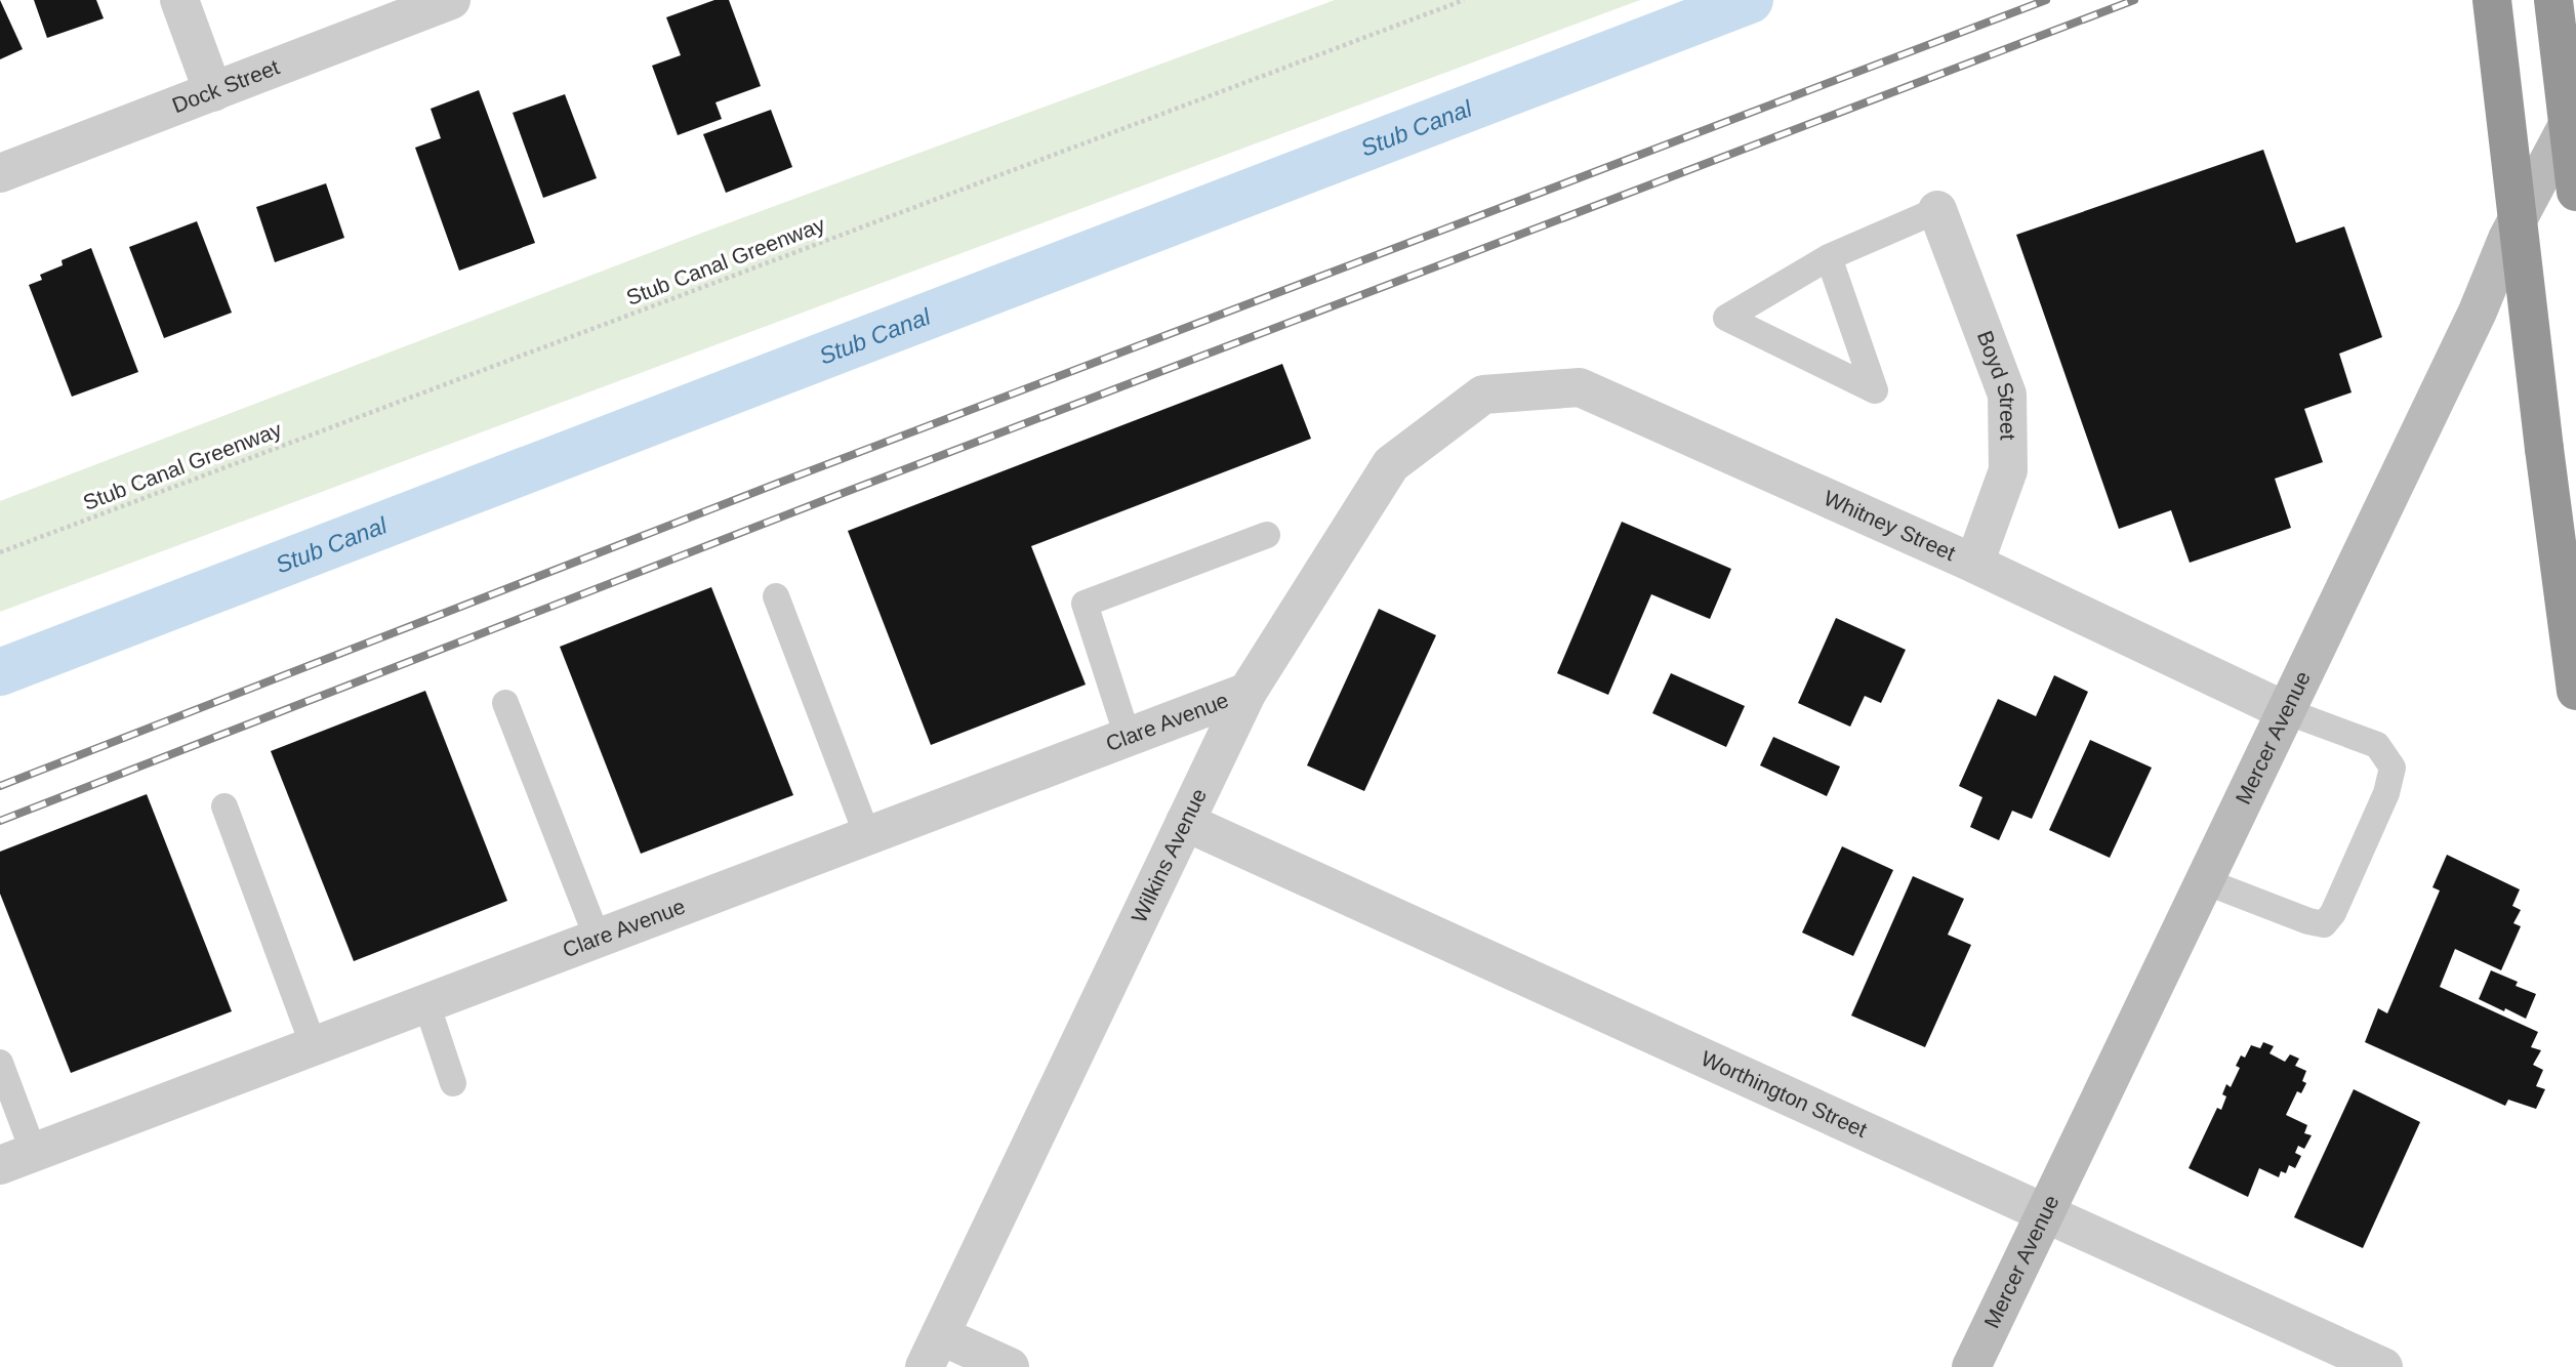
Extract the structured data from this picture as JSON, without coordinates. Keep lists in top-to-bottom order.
{
  "streets": {
    "street": [
      "Dock Street",
      "Boyd Street",
      "Whitney Street",
      "Clare Avenue",
      "Mercer Avenue",
      "Wilkins Avenue",
      "Worthington Street"
    ],
    "path": ["Stub Canal Greenway"]
  },
  "crossings": [
    ["Boyd Street", "Whitney Street"],
    ["Whitney Street", "Mercer Avenue"],
    ["Whitney Street", "Wilkins Avenue"],
    ["Clare Avenue", "Wilkins Avenue"],
    ["Mercer Avenue", "Worthington Street"],
    ["Wilkins Avenue", "Worthington Street"]
  ],
  "water": ["Stub Canal"]
}
